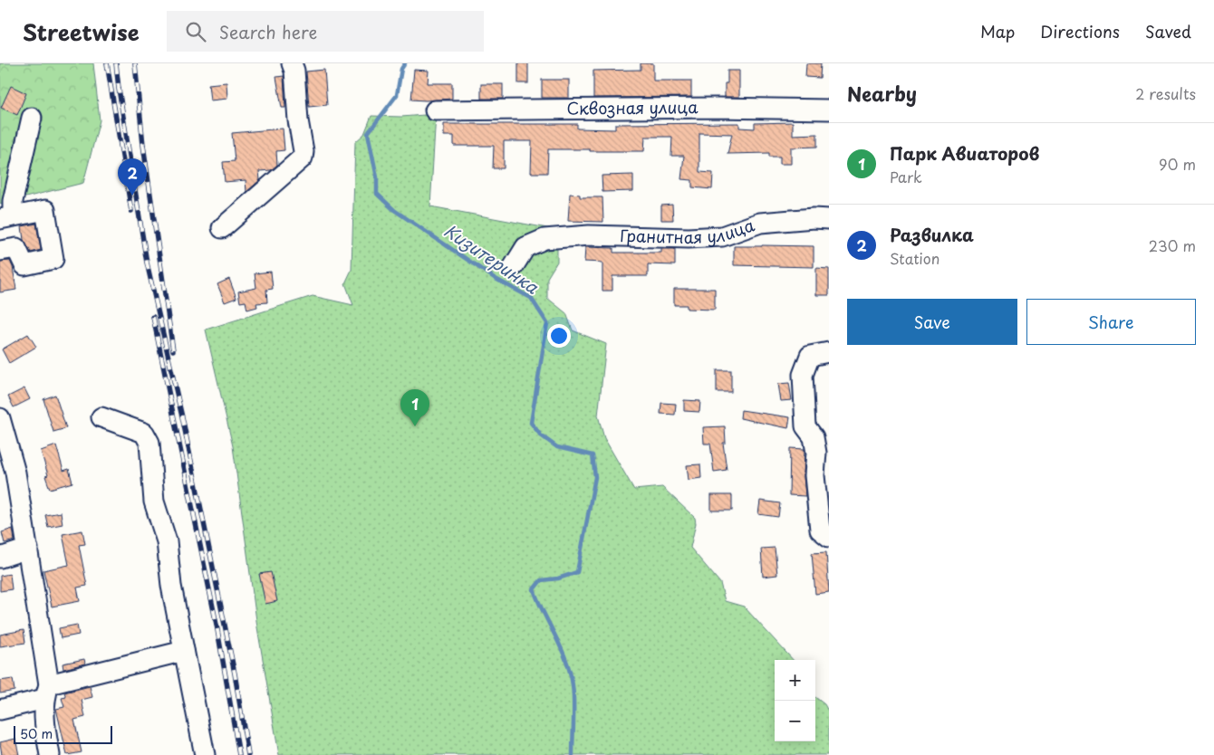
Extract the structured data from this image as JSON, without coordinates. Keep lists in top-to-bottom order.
{
  "streets": {
    "street": ["Сквозная улица", "Гранитная улица"]
  },
  "water": ["Кизитеринка"],
  "scale_bar": "50 m",
  "page": {
    "header": "Streetwise",
    "search": "Search here",
    "nav": ["Map", "Directions", "Saved"],
    "heading": ["Nearby", "2 results"],
    "list": [
      {
        "mark": "1",
        "name": "Парк Авиаторов",
        "note": "Park",
        "value": "90 m"
      },
      {
        "mark": "2",
        "name": "Развилка",
        "note": "Station",
        "value": "230 m"
      }
    ],
    "pins": ["2", "1"],
    "buttons": ["Save", "Share"],
    "map_buttons": ["+", "−"],
    "scale": "50 m"
  }
}
